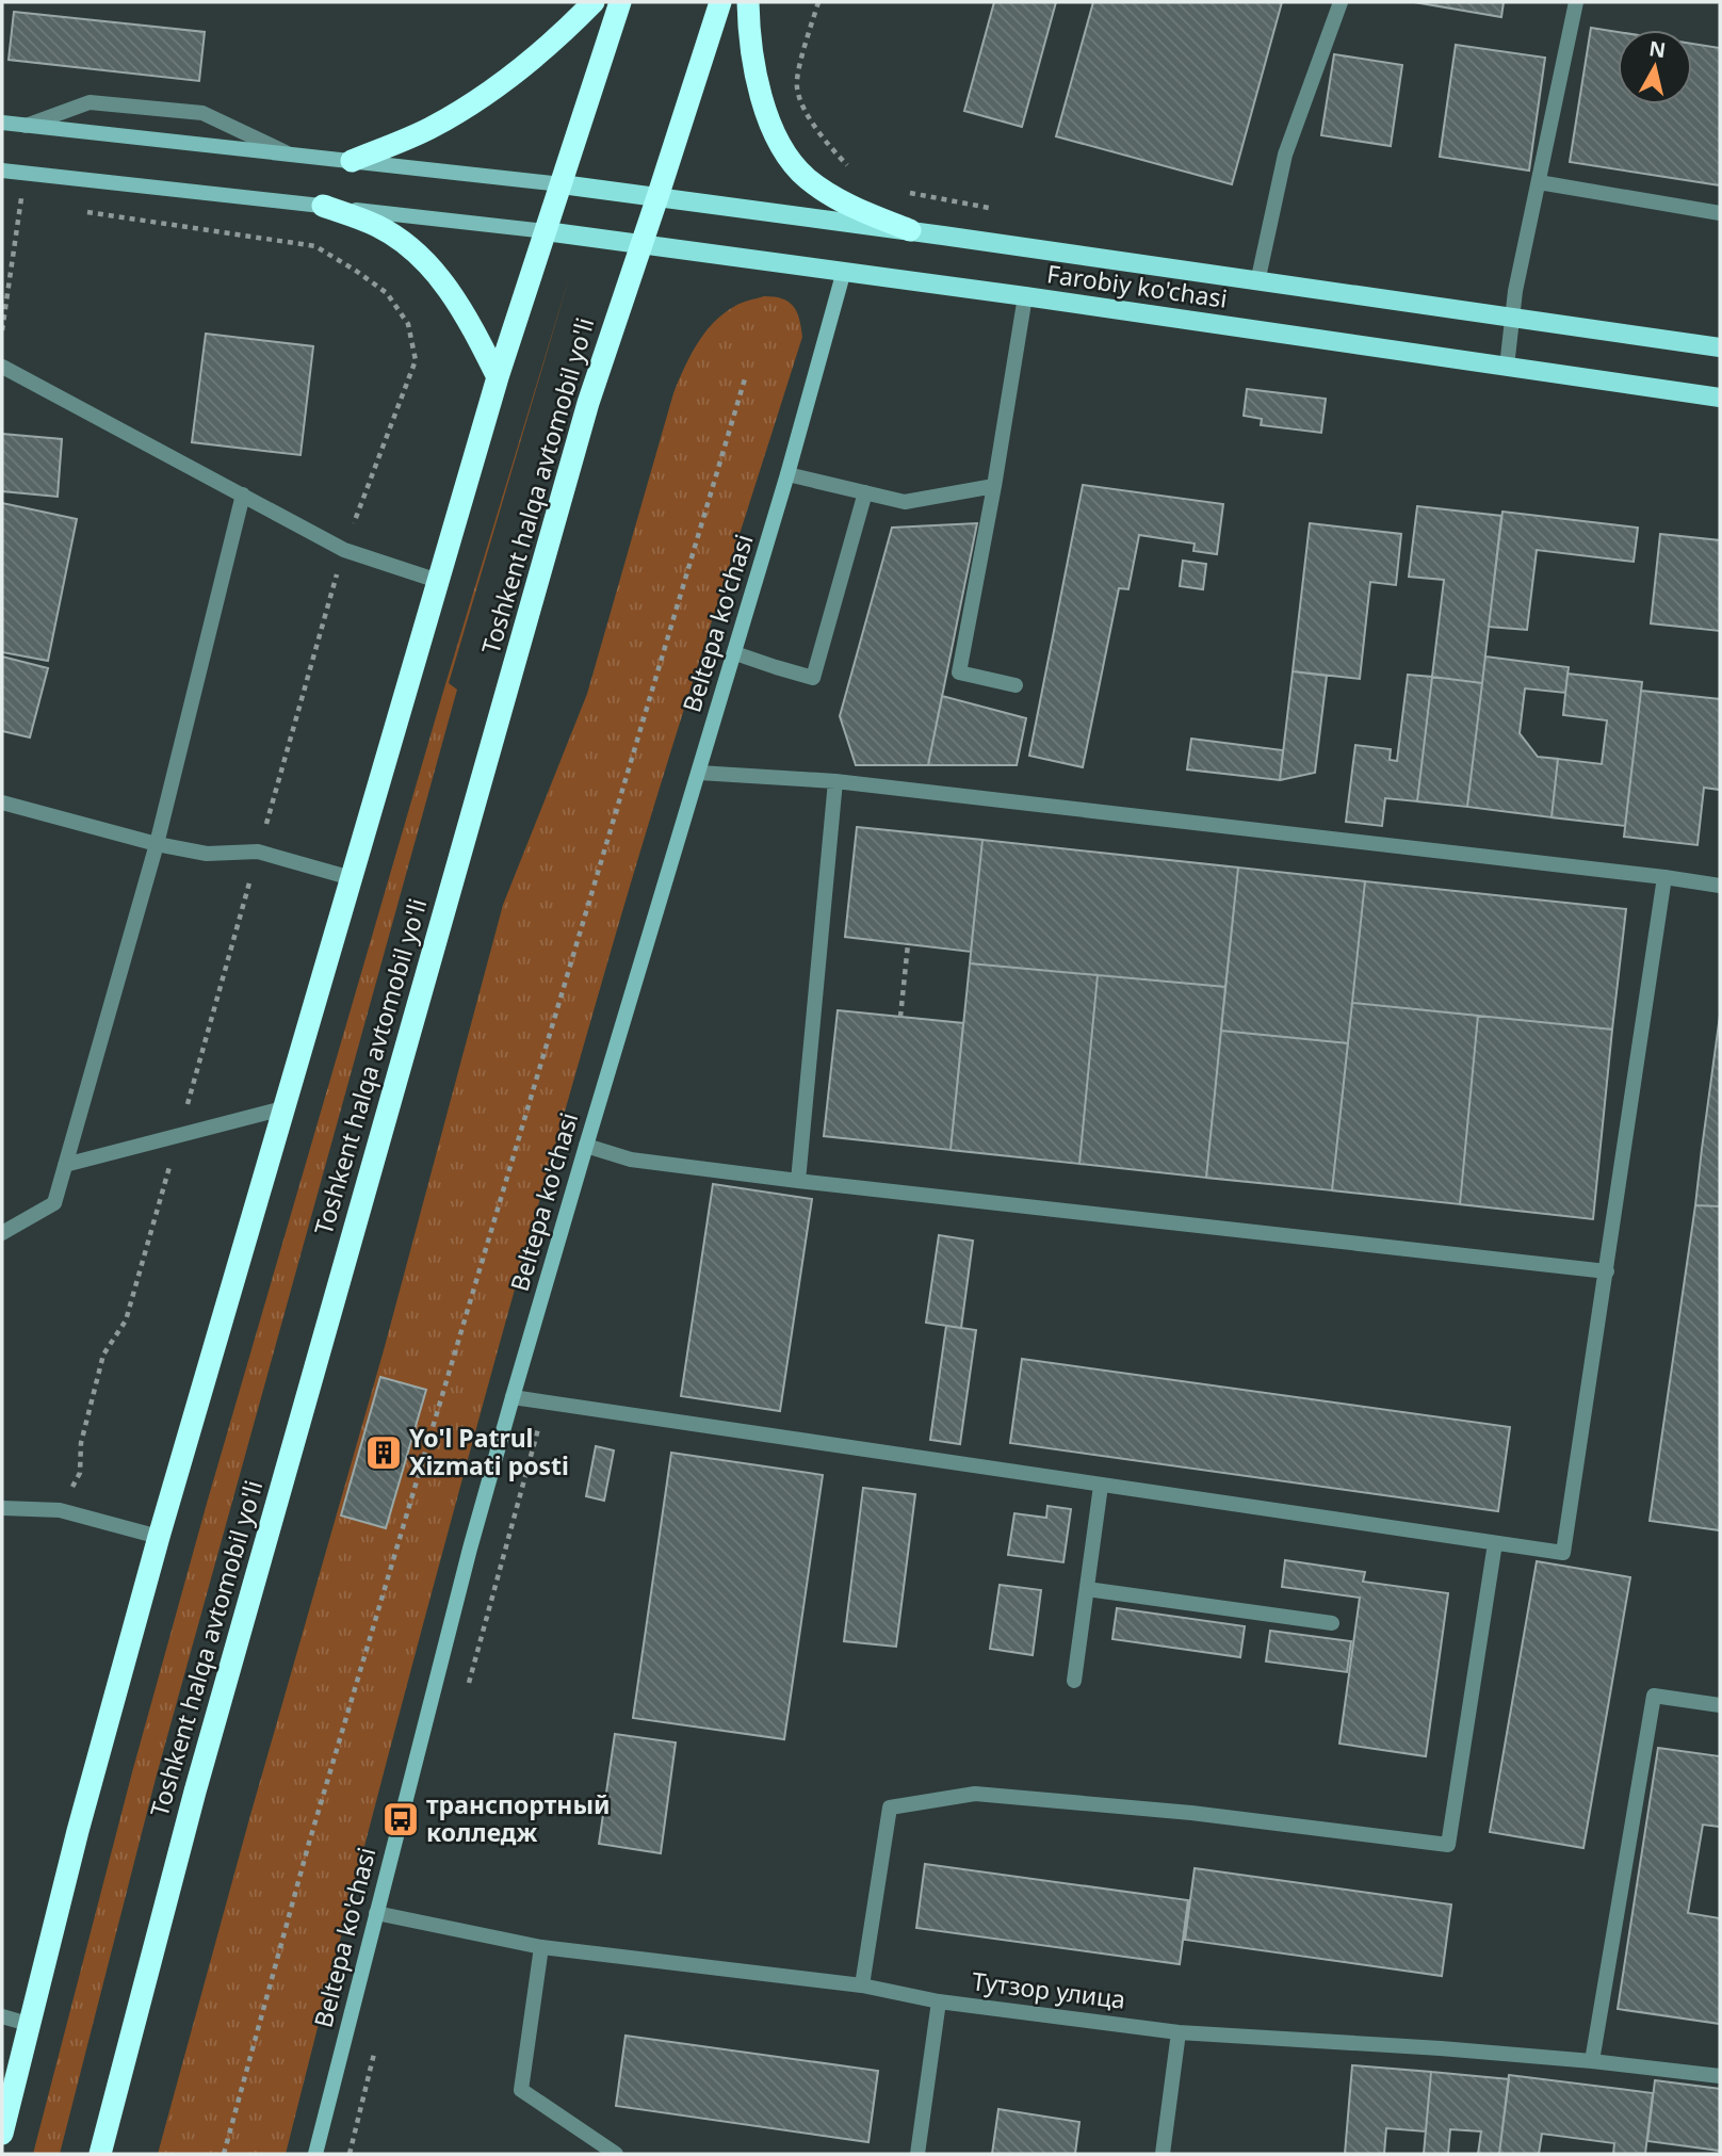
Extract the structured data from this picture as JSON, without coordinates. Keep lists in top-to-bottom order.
{
  "streets": {
    "highway": ["Toshkent halqa avtomobil yo'li"],
    "main road": ["Farobiy ko'chasi"],
    "street": ["Beltepa ko'chasi", "Тутзор улица"]
  },
  "crossings": [
    ["Farobiy ko'chasi", "Toshkent halqa avtomobil yo'li"],
    ["Farobiy ko'chasi", "Beltepa ko'chasi"],
    ["Beltepa ko'chasi", "Тутзор улица"]
  ],
  "places": {
    "building": ["Yo'l Patrul Xizmati posti"],
    "bus stop": ["транспортный колледж"]
  },
  "north": "top"
}
